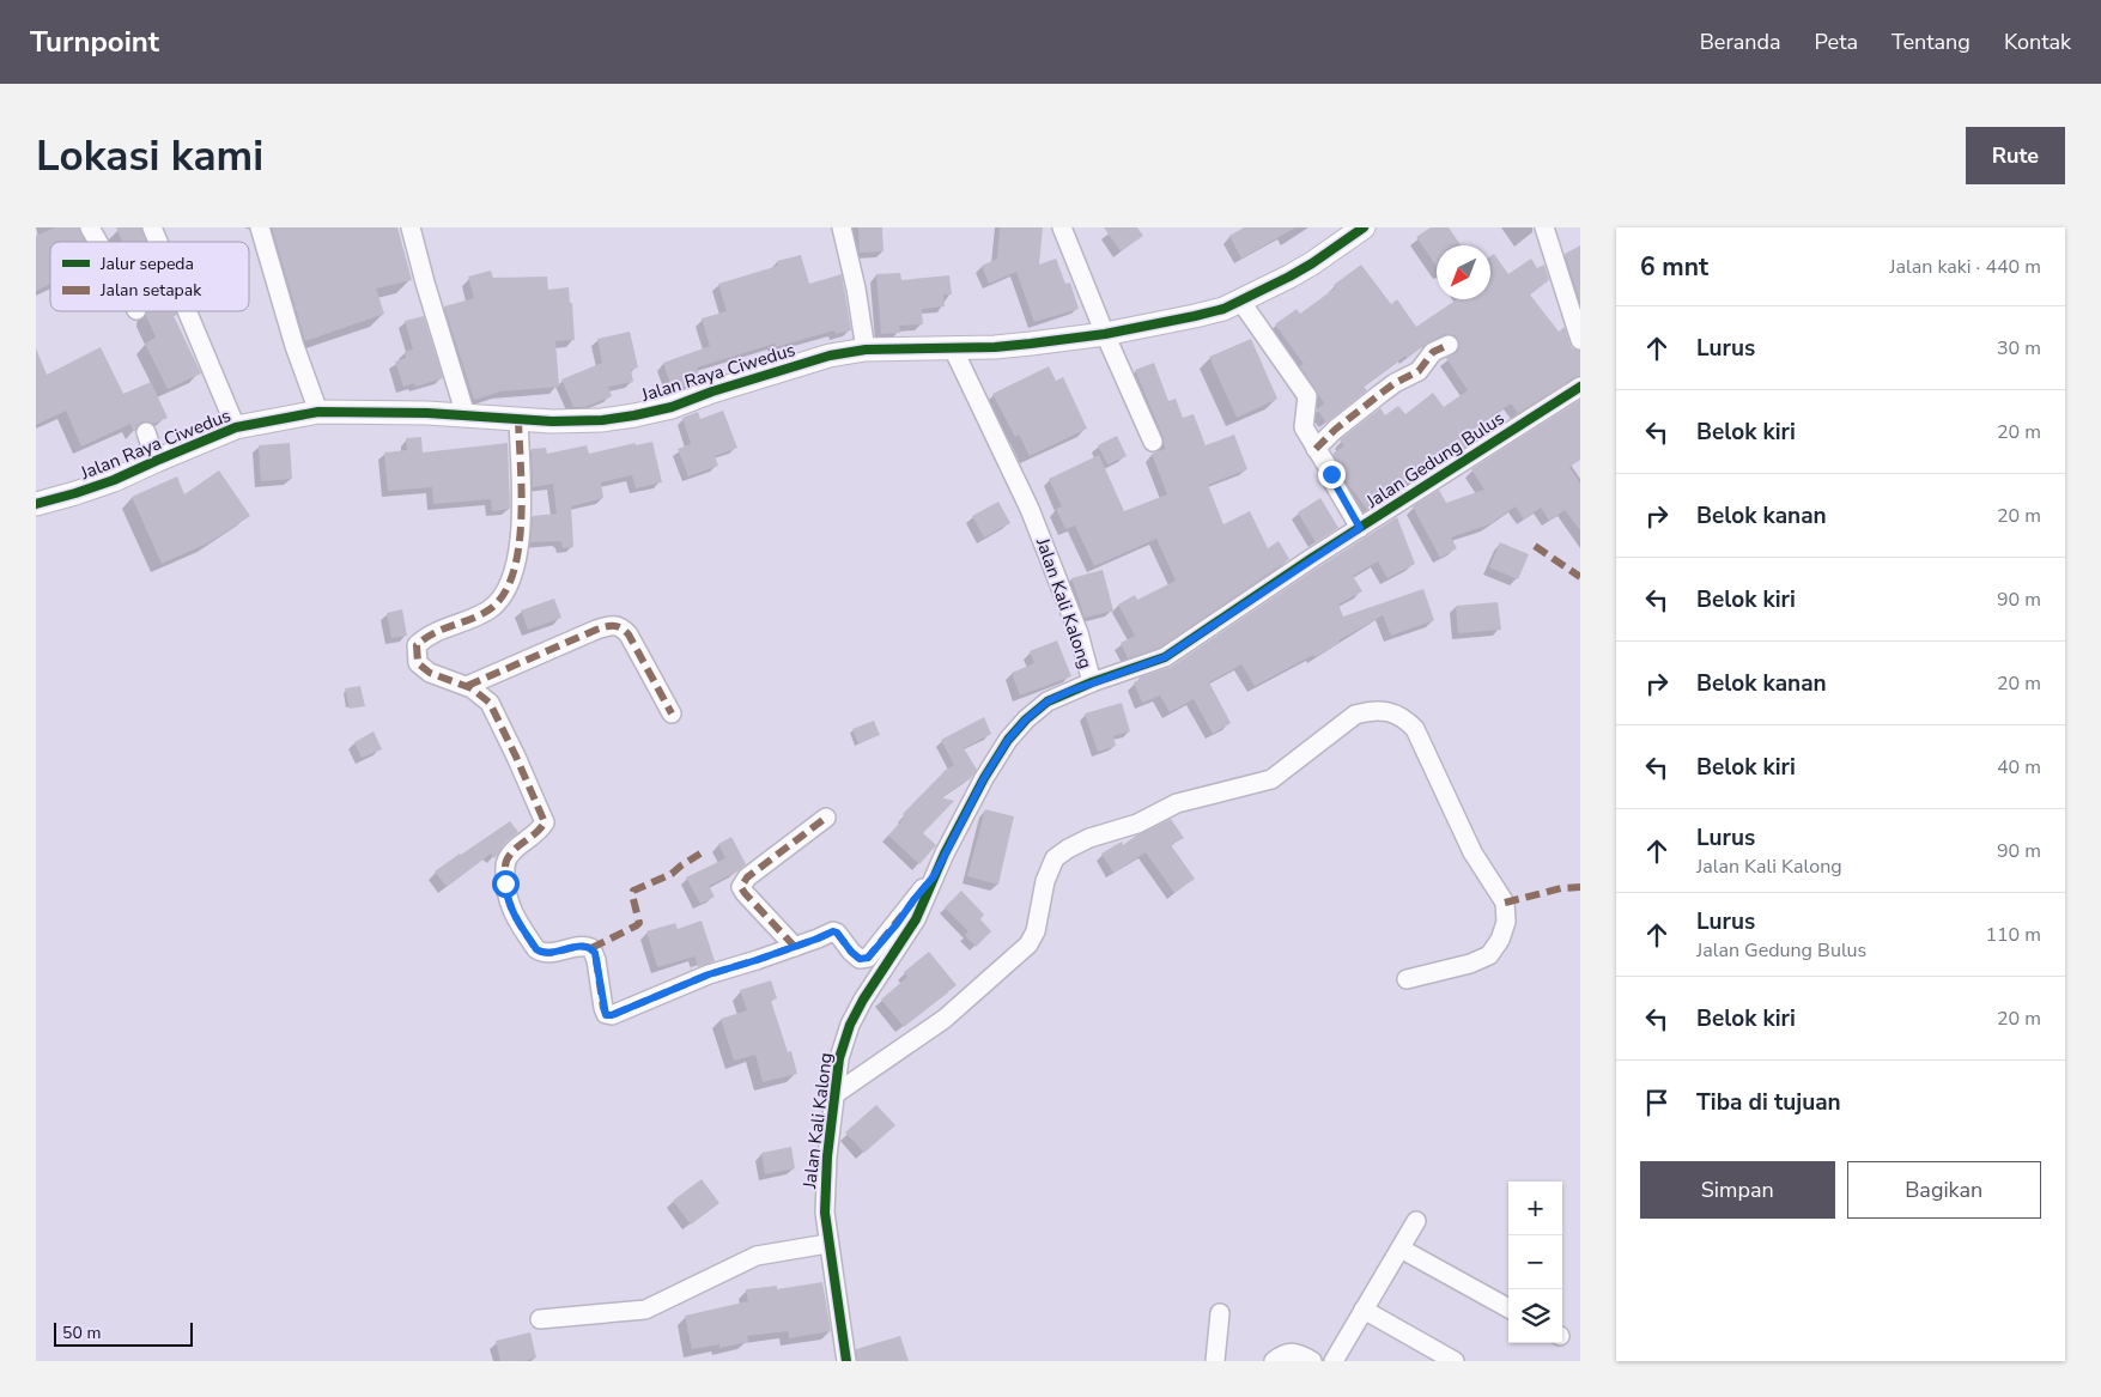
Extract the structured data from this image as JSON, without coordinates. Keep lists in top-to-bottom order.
{
  "streets": {
    "street": ["Jalan Raya Ciwedus", "Jalan Gedung Bulus", "Jalan Kali Kalong"]
  },
  "crossings": [
    ["Jalan Raya Ciwedus", "Jalan Kali Kalong"],
    ["Jalan Gedung Bulus", "Jalan Kali Kalong"]
  ],
  "legend": ["Jalur sepeda", "Jalan setapak"],
  "scale_bar": "50 m",
  "north": "bottom left",
  "page": {
    "header": "Turnpoint",
    "nav": [
      "Beranda",
      "Peta",
      "Tentang",
      "Kontak"
    ],
    "buttons": [
      "Rute",
      ["Simpan", "Bagikan"]
    ],
    "title": "Lokasi kami",
    "heading": ["6 mnt", "Jalan kaki · 440 m"],
    "list": [
      ["Lurus", "30 m"],
      ["Belok kiri", "20 m"],
      ["Belok kanan", "20 m"],
      ["Belok kiri", "90 m"],
      ["Belok kanan", "20 m"],
      ["Belok kiri", "40 m"],
      ["Lurus", "Jalan Kali Kalong", "90 m"],
      ["Lurus", "Jalan Gedung Bulus", "110 m"],
      ["Belok kiri", "20 m"],
      "Tiba di tujuan"
    ],
    "map_buttons": ["+", "−"],
    "scale": "50 m"
  }
}
